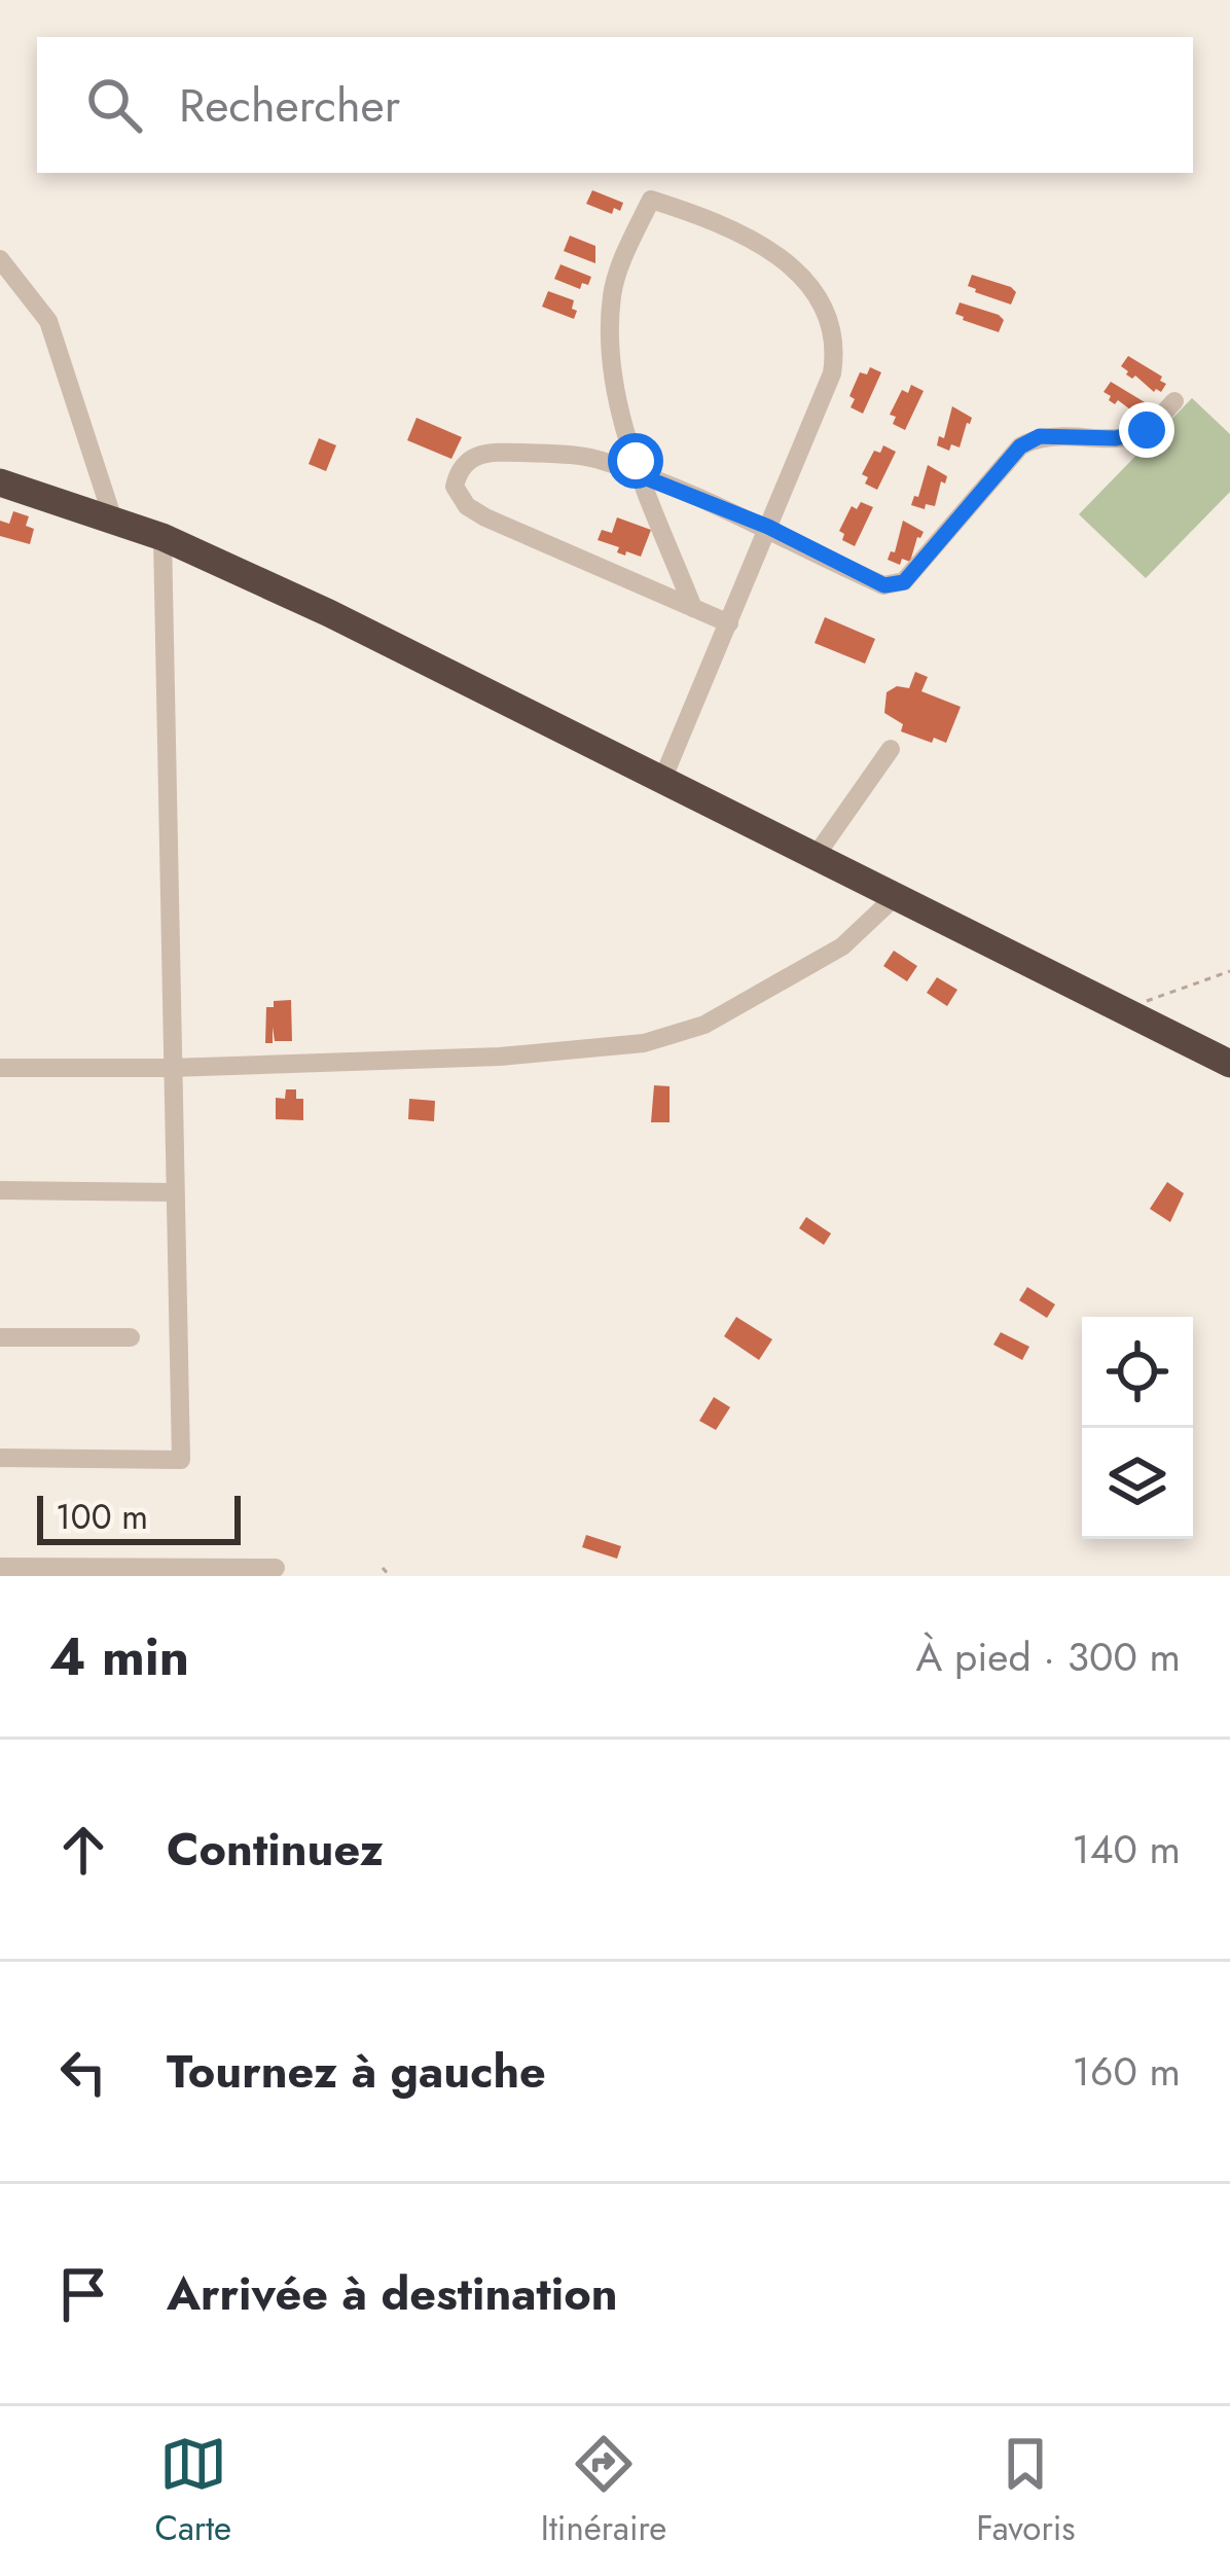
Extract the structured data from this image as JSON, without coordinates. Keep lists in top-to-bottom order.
{
  "scale_bar": "100 m",
  "page": {
    "search": "Rechercher",
    "scale": "100 m",
    "heading": ["4 min", "À pied · 300 m"],
    "list": [
      ["Continuez", "140 m"],
      ["Tournez à gauche", "160 m"],
      "Arrivée à destination"
    ],
    "nav": ["Carte", "Itinéraire", "Favoris"]
  }
}
